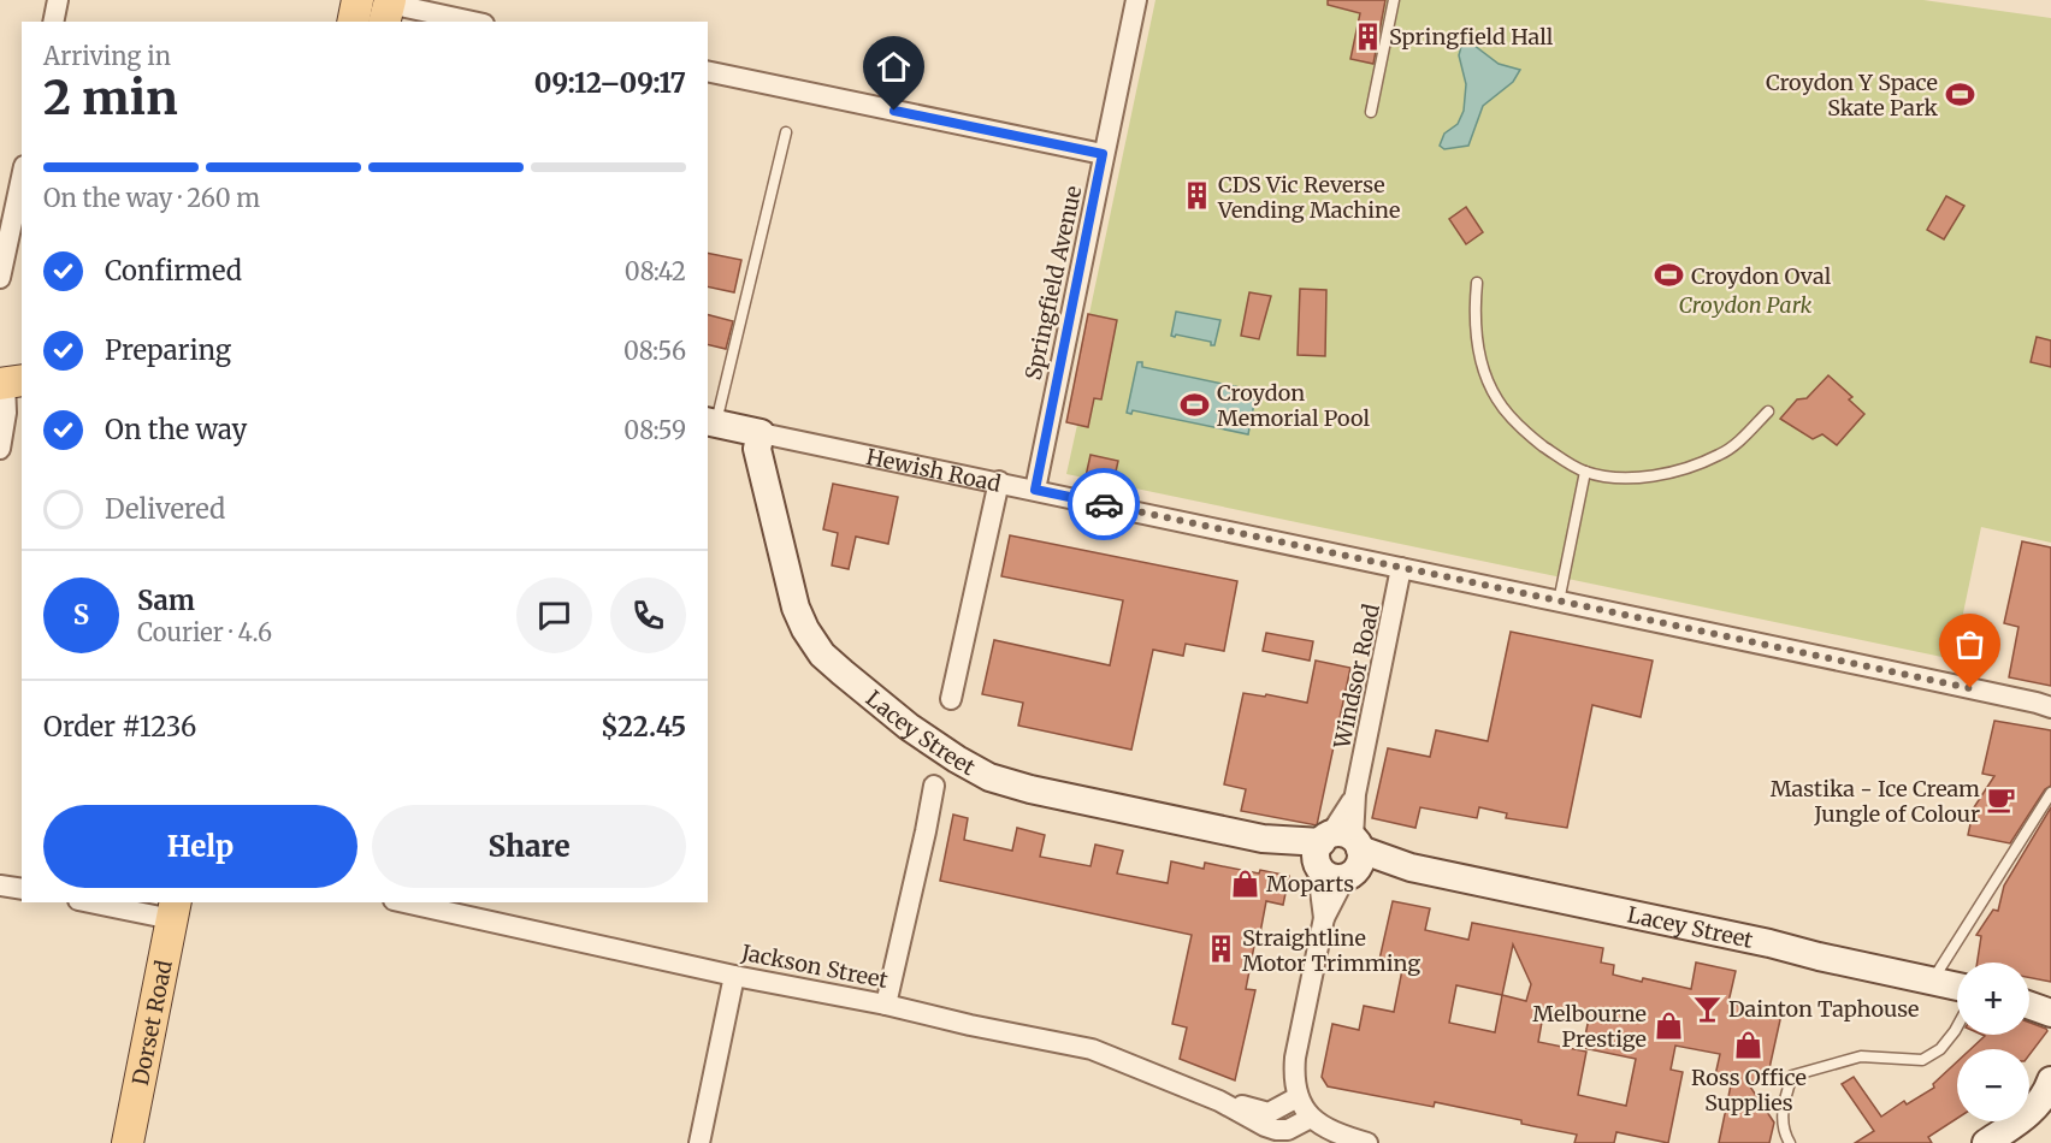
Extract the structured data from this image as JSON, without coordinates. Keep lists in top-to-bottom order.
{
  "streets": {
    "main road": ["Dorset Road"],
    "street": [
      "Springfield Avenue",
      "Hewish Road",
      "Windsor Road",
      "Lacey Street",
      "Jackson Street"
    ]
  },
  "crossings": [
    ["Springfield Avenue", "Hewish Road"],
    ["Hewish Road", "Windsor Road"],
    ["Hewish Road", "Lacey Street"],
    ["Windsor Road", "Lacey Street"]
  ],
  "parks": ["Croydon Park"],
  "places": {
    "building": ["Springfield Hall", "CDS Vic Reverse Vending Machine", "Straightline Motor Trimming"],
    "sports": ["Croydon Y Space Skate Park", "Croydon Oval", "Croydon Memorial Pool"],
    "cafe": ["Mastika - Ice Cream Jungle of Colour"],
    "shop": ["Moparts", "Melbourne Prestige", "Ross Office Supplies"],
    "bar": ["Dainton Taphouse"]
  },
  "page": {
    "heading": ["2 min", "Arriving in", "09:12–09:17"],
    "panel": [
      "Sam",
      "Courier · 4.6",
      "Order #1236",
      "$22.45"
    ],
    "bar": "On the way · 260 m",
    "list": [
      ["Confirmed", "08:42"],
      ["Preparing", "08:56"],
      ["On the way", "08:59"],
      "Delivered"
    ],
    "round": "S",
    "buttons": ["Help", "Share"],
    "map_buttons": ["+", "−"]
  }
}
